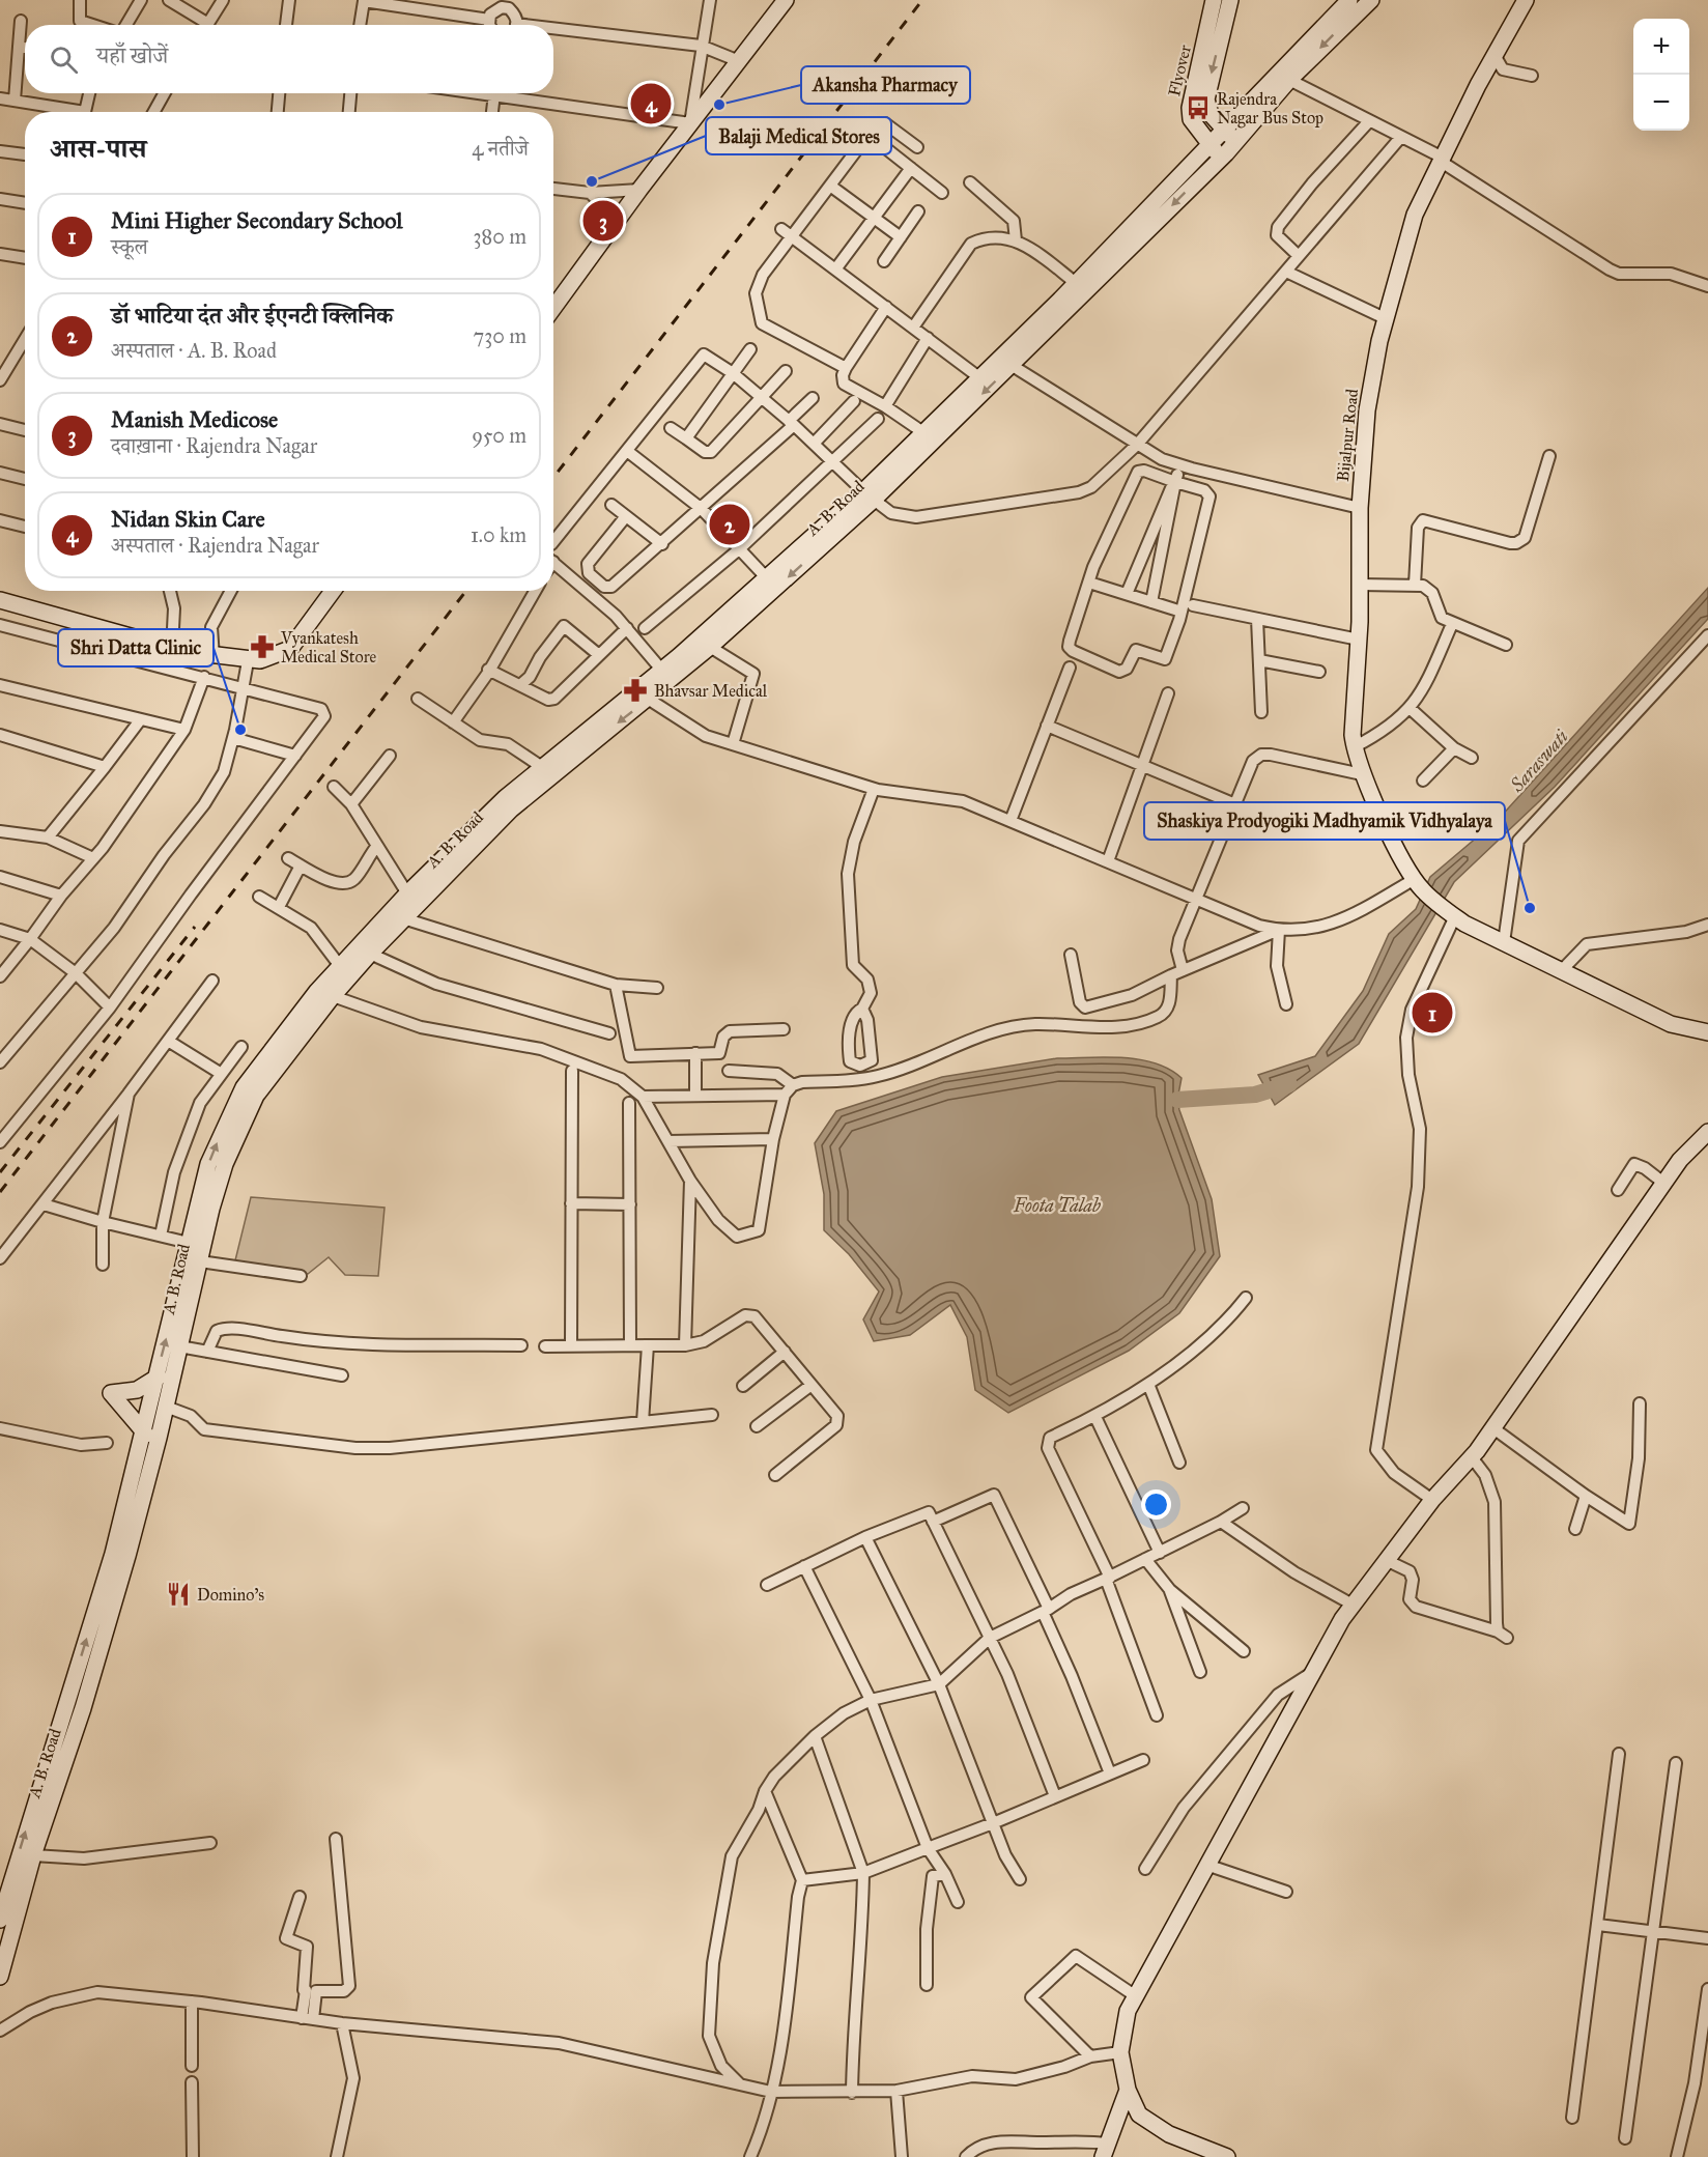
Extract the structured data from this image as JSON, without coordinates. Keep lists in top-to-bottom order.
{
  "streets": {
    "main road": ["Flyover", "Bijalpur Road", "A. B. Road"]
  },
  "crossings": [
    ["Flyover", "A. B. Road"]
  ],
  "water": ["Saraswati", "Foota Talab"],
  "places": {
    "other": [
      "Akansha Pharmacy",
      "Balaji Medical Stores",
      "Shri Datta Clinic",
      "Shaskiya Prodyogiki Madhyamik Vidhyalaya"
    ],
    "bus stop": ["Rajendra Nagar Bus Stop"],
    "pharmacy": ["Vyankatesh Medical Store", "Bhavsar Medical"],
    "restaurant": ["Domino's"]
  },
  "page": {
    "map_buttons": ["+", "−"],
    "search": "यहाँ खोजें",
    "pins": [
      "4",
      "3",
      "2",
      "1"
    ],
    "heading": ["आस-पास", "4 नतीजे"],
    "list": [
      {
        "mark": "1",
        "name": "Mini Higher Secondary School",
        "note": "स्कूल",
        "value": "380 m"
      },
      {
        "mark": "2",
        "name": "डॉ भाटिया दंत और ईएनटी क्लिनिक",
        "note": "अस्पताल · A. B. Road",
        "value": "730 m"
      },
      {
        "mark": "3",
        "name": "Manish Medicose",
        "note": "दवाख़ाना · Rajendra Nagar",
        "value": "950 m"
      },
      {
        "mark": "4",
        "name": "Nidan Skin Care",
        "note": "अस्पताल · Rajendra Nagar",
        "value": "1.0 km"
      }
    ]
  }
}
